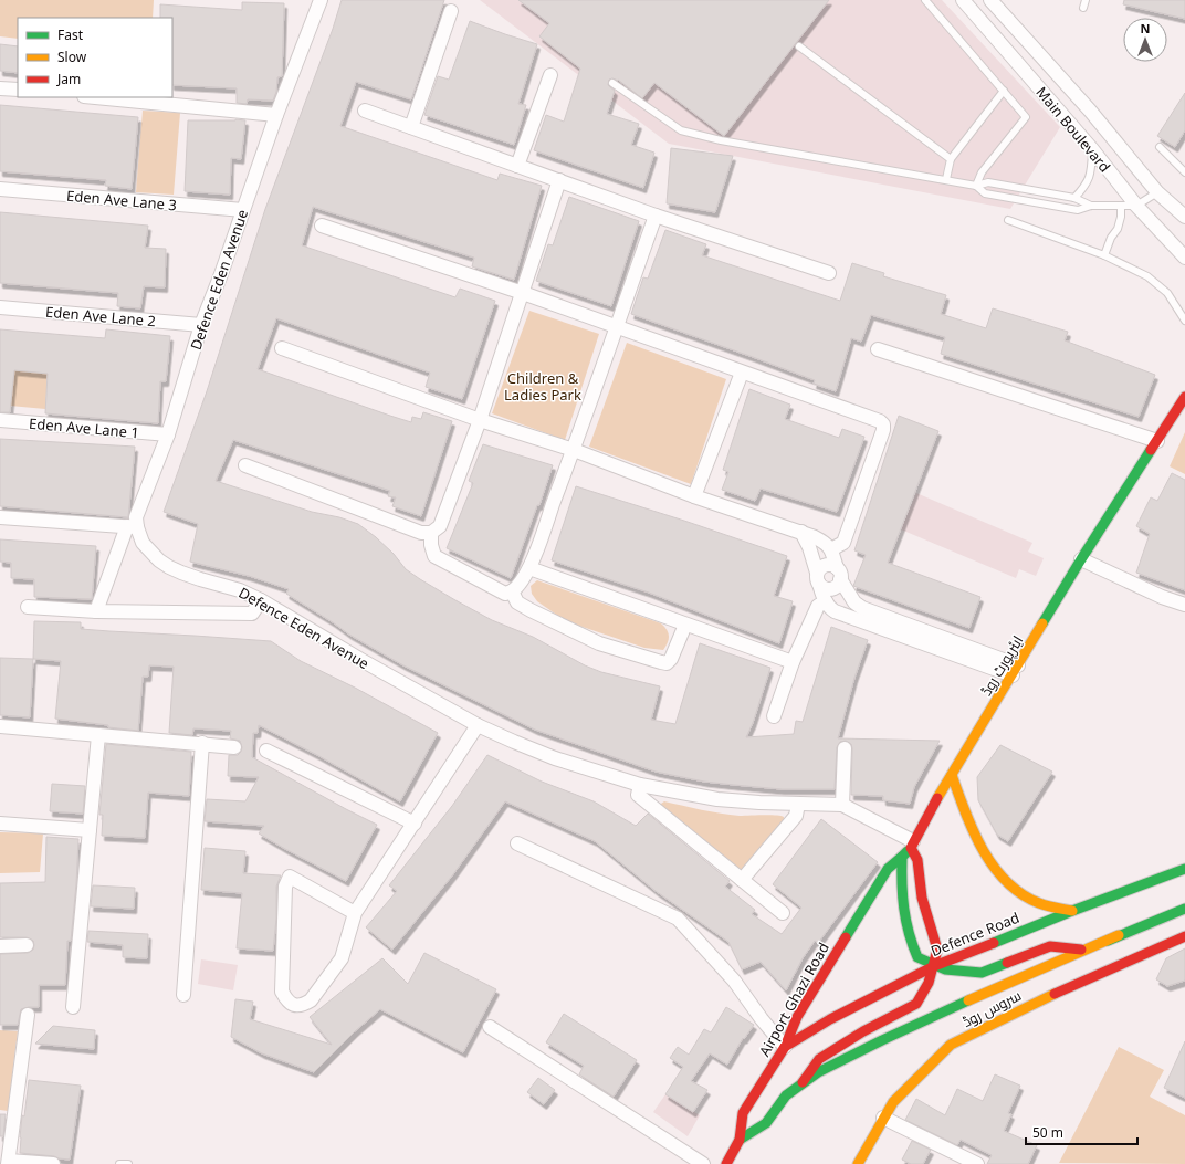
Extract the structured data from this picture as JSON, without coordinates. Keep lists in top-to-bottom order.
{
  "streets": {
    "main road": [
      "ایئرپورٹ روڈ",
      "Defence Road",
      "Airport Ghazi Road",
      "سروس روڈ"
    ],
    "street": [
      "Main Boulevard",
      "Eden Ave Lane 3",
      "Defence Eden Avenue",
      "Eden Ave Lane 2",
      "Eden Ave Lane 1"
    ]
  },
  "crossings": [
    ["Eden Ave Lane 3", "Defence Eden Avenue"],
    ["Defence Eden Avenue", "Eden Ave Lane 2"],
    ["Defence Eden Avenue", "Eden Ave Lane 1"],
    ["Defence Eden Avenue", "ایئرپورٹ روڈ"],
    ["Defence Eden Avenue", "Airport Ghazi Road"],
    ["ایئرپورٹ روڈ", "Airport Ghazi Road"],
    ["Defence Road", "Airport Ghazi Road"]
  ],
  "parks": ["Children & Ladies Park"],
  "legend": ["Fast", "Slow", "Jam"],
  "scale_bar": "50 m",
  "north": "top"
}
